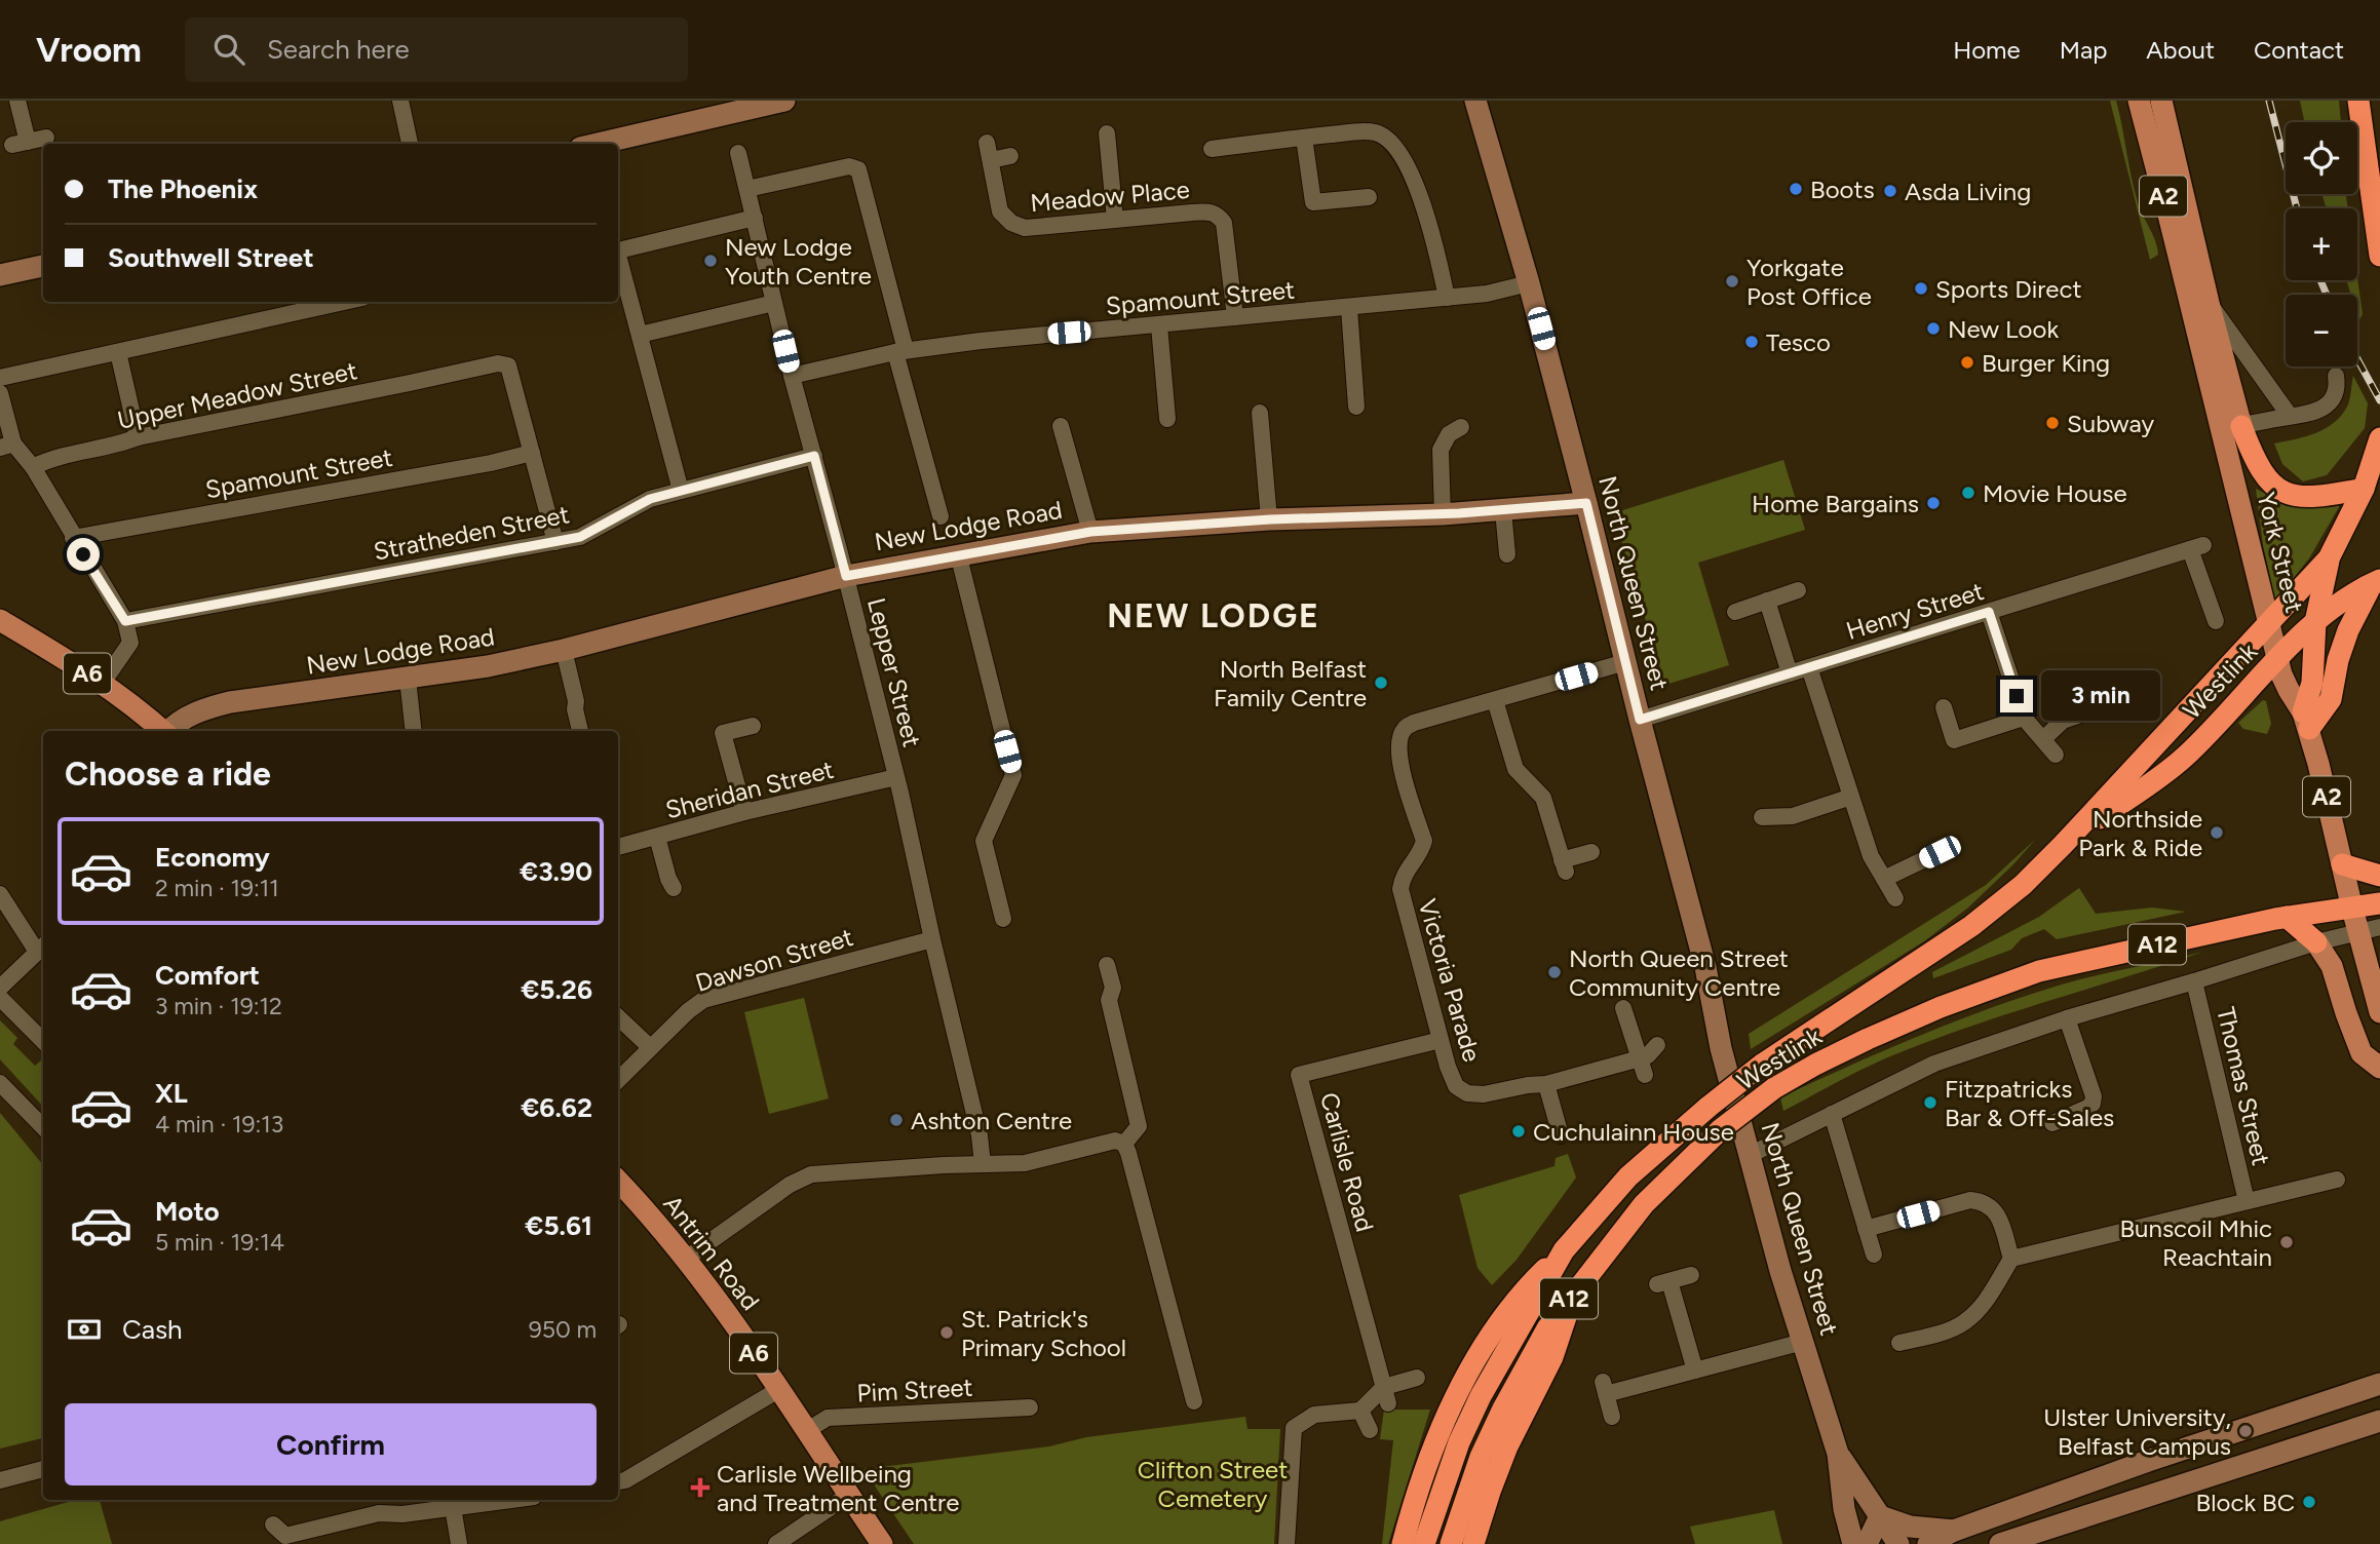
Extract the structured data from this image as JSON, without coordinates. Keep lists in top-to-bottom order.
{
  "streets": {
    "highway": ["Westlink", "A12"],
    "main road": [
      "A2",
      "New Lodge Road",
      "York Street",
      "North Queen Street",
      "A6",
      "Antrim Road"
    ],
    "street": [
      "Meadow Place",
      "Spamount Street",
      "Upper Meadow Street",
      "Stratheden Street",
      "Henry Street",
      "Lepper Street",
      "Sheridan Street",
      "Dawson Street",
      "Victoria Parade",
      "Thomas Street",
      "Carlisle Road",
      "Pim Street"
    ]
  },
  "crossings": [
    ["Meadow Place", "Spamount Street"],
    ["Spamount Street", "Upper Meadow Street"],
    ["Spamount Street", "North Queen Street"],
    ["Spamount Street", "Lepper Street"],
    ["New Lodge Road", "North Queen Street"],
    ["New Lodge Road", "Lepper Street"],
    ["Stratheden Street", "Lepper Street"],
    ["York Street", "Westlink"],
    ["York Street", "A12"],
    ["North Queen Street", "Henry Street"],
    ["North Queen Street", "Victoria Parade"],
    ["Lepper Street", "Sheridan Street"],
    ["Lepper Street", "Dawson Street"],
    ["Westlink", "A12"],
    ["Victoria Parade", "Carlisle Road"],
    ["Antrim Road", "Pim Street"]
  ],
  "districts": ["NEW LODGE"],
  "parks": ["Clifton Street Cemetery"],
  "places": {
    "other": [
      "Boots",
      "Asda Living",
      "New Lodge Youth Centre",
      "Yorkgate Post Office",
      "Sports Direct",
      "New Look",
      "Tesco",
      "Burger King",
      "Subway",
      "Movie House",
      "Home Bargains",
      "North Belfast Family Centre",
      "Northside Park & Ride",
      "North Queen Street Community Centre",
      "Fitzpatricks Bar & Off-Sales",
      "Ashton Centre",
      "Cuchulainn House",
      "Bunscoil Mhic Reachtain",
      "St. Patrick's Primary School",
      "Ulster University, Belfast Campus",
      "Block BC"
    ],
    "health": ["Carlisle Wellbeing and Treatment Centre"]
  },
  "page": {
    "header": "Vroom",
    "search": "Search here",
    "nav": [
      "Home",
      "Map",
      "About",
      "Contact"
    ],
    "map_buttons": ["+", "−"],
    "banner": ["The Phoenix", "Southwell Street"],
    "bubble": "3 min",
    "heading": "Choose a ride",
    "list": [
      {
        "name": "Economy",
        "note": "2 min · 19:11",
        "value": "€3.90"
      },
      {
        "name": "Comfort",
        "note": "3 min · 19:12",
        "value": "€5.26"
      },
      {
        "name": "XL",
        "note": "4 min · 19:13",
        "value": "€6.62"
      },
      {
        "name": "Moto",
        "note": "5 min · 19:14",
        "value": "€5.61"
      }
    ],
    "pay": ["Cash", "950 m"],
    "buttons": "Confirm"
  }
}
